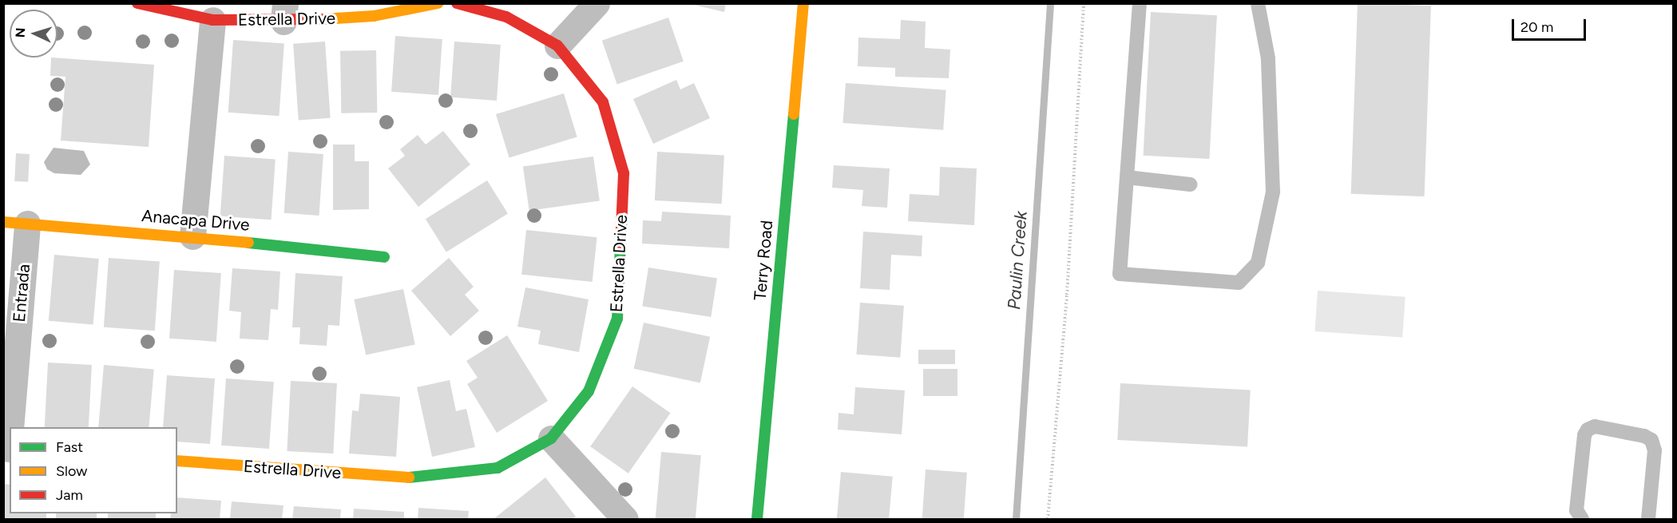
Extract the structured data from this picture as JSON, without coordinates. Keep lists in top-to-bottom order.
{
  "streets": {
    "street": [
      "Estrella Drive",
      "Anacapa Drive",
      "Terry Road",
      "Entrada"
    ]
  },
  "crossings": [
    ["Anacapa Drive", "Entrada"]
  ],
  "water": ["Paulin Creek"],
  "legend": ["Fast", "Slow", "Jam"],
  "scale_bar": "20 m",
  "north": "left"
}
